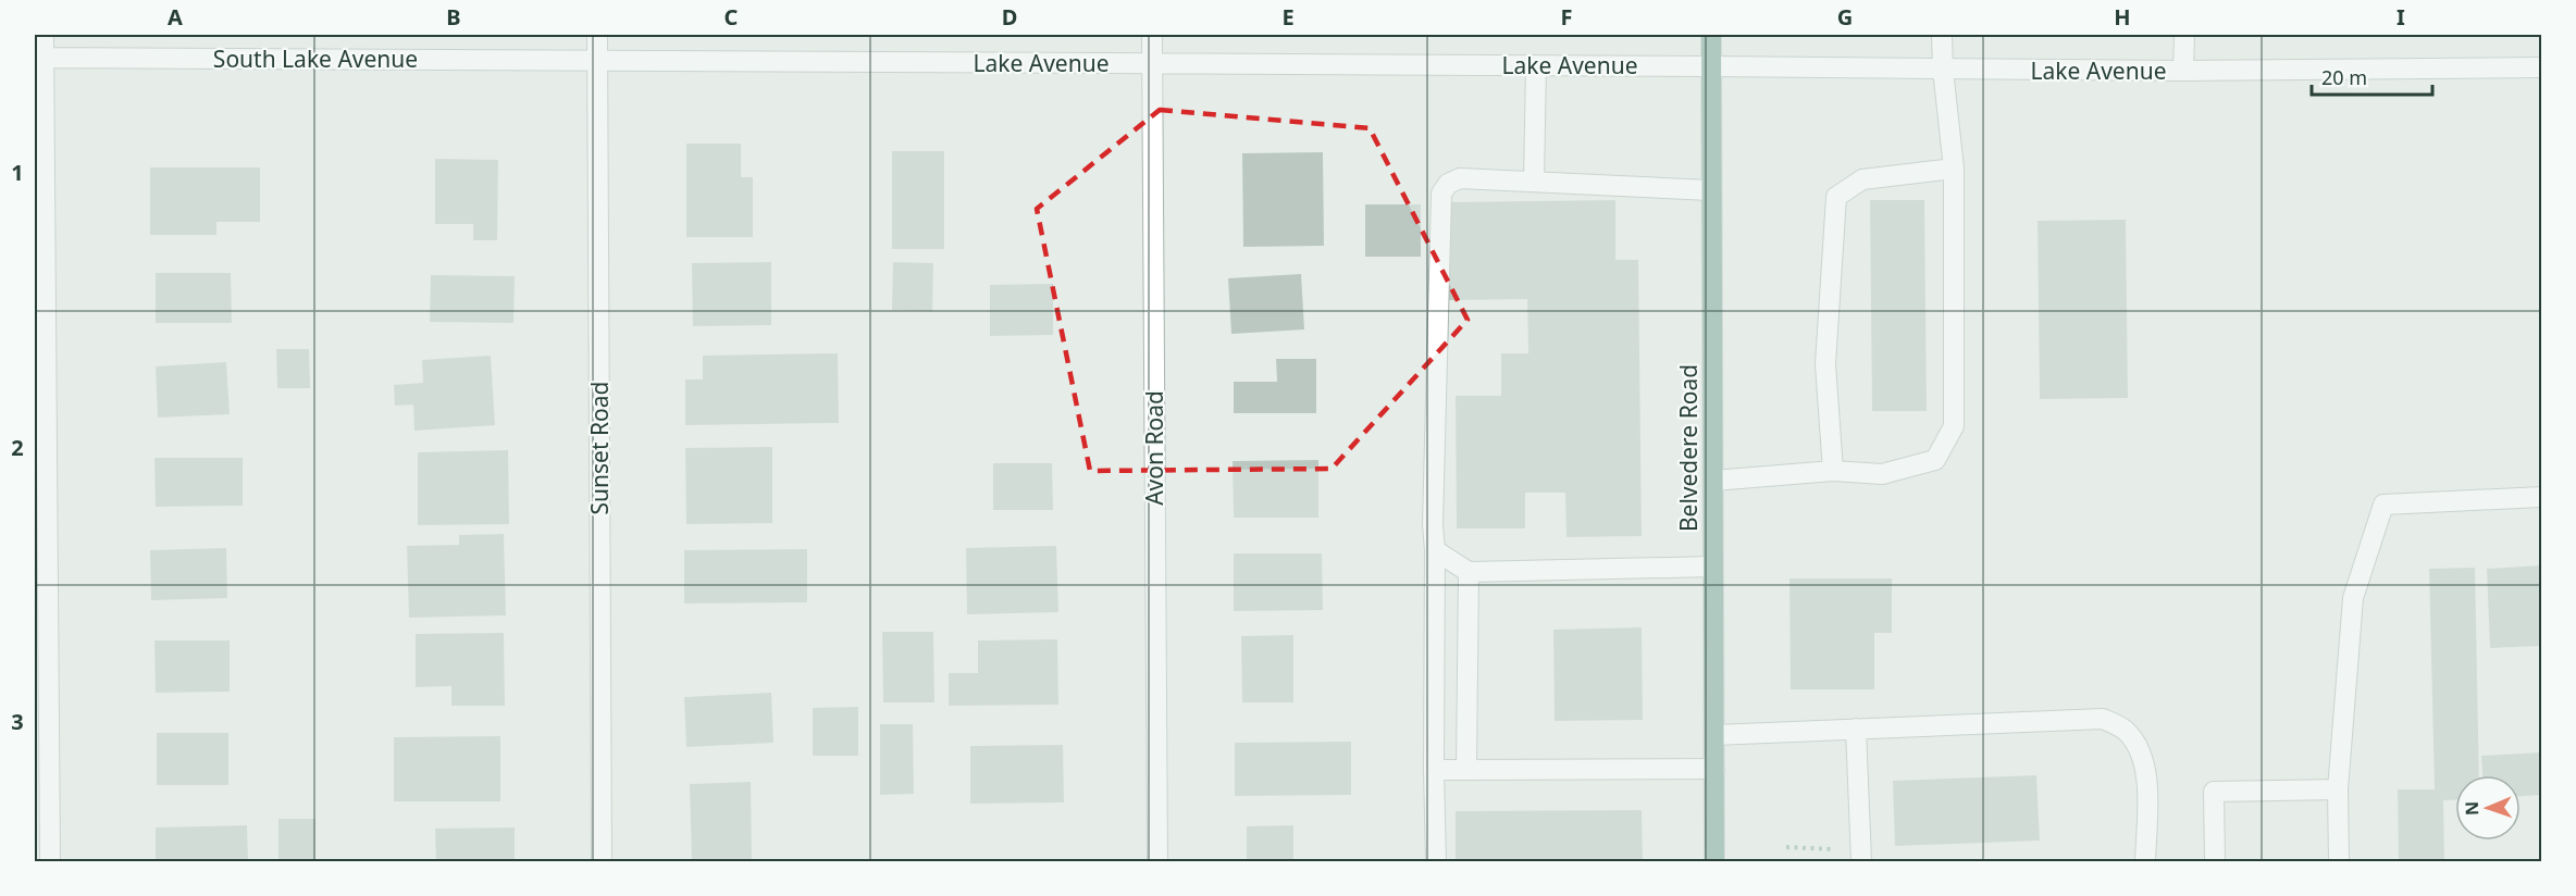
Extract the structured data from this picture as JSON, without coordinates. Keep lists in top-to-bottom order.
{
  "streets": {
    "main road": ["Belvedere Road"],
    "street": [
      "South Lake Avenue",
      "Lake Avenue",
      "Sunset Road",
      "Avon Road"
    ]
  },
  "crossings": [
    ["South Lake Avenue", "Lake Avenue"],
    ["South Lake Avenue", "Sunset Road"],
    ["Lake Avenue", "Sunset Road"],
    ["Lake Avenue", "Avon Road"],
    ["Lake Avenue", "Belvedere Road"]
  ],
  "scale_bar": "20 m",
  "north": "left",
  "grid": {
    "columns": [
      "A",
      "B",
      "C",
      "D",
      "E",
      "F",
      "G",
      "H",
      "I"
    ],
    "rows": ["1", "2", "3"]
  }
}
